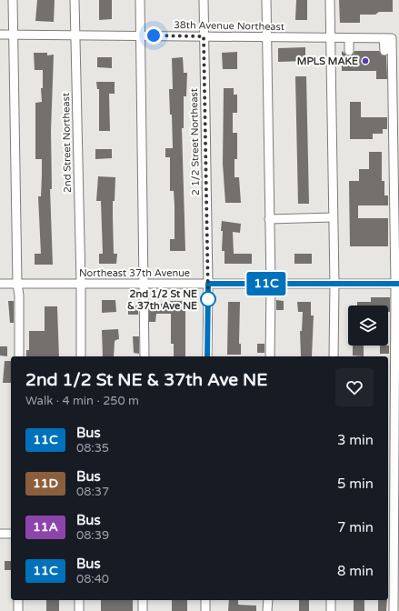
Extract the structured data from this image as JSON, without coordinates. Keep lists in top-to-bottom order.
{
  "streets": {
    "street": [
      "38th Avenue Northeast",
      "2 1/2 Street Northeast",
      "2nd Street Northeast",
      "Northeast 37th Avenue"
    ]
  },
  "crossings": [
    ["38th Avenue Northeast", "2 1/2 Street Northeast"],
    ["38th Avenue Northeast", "2nd Street Northeast"],
    ["2 1/2 Street Northeast", "Northeast 37th Avenue"],
    ["2nd Street Northeast", "Northeast 37th Avenue"]
  ],
  "places": ["MPLS MAKE", "2nd 1/2 St NE & 37th Ave NE"],
  "lines": ["bus line 11C"],
  "page": {
    "on_map": "11C",
    "heading": ["2nd 1/2 St NE & 37th Ave NE", "Walk · 4 min · 250 m"],
    "list": [
      {
        "mark": "11C",
        "name": "Bus",
        "note": "08:35",
        "value": "3 min"
      },
      {
        "mark": "11D",
        "name": "Bus",
        "note": "08:37",
        "value": "5 min"
      },
      {
        "mark": "11A",
        "name": "Bus",
        "note": "08:39",
        "value": "7 min"
      },
      {
        "mark": "11C",
        "name": "Bus",
        "note": "08:40",
        "value": "8 min"
      }
    ]
  }
}
